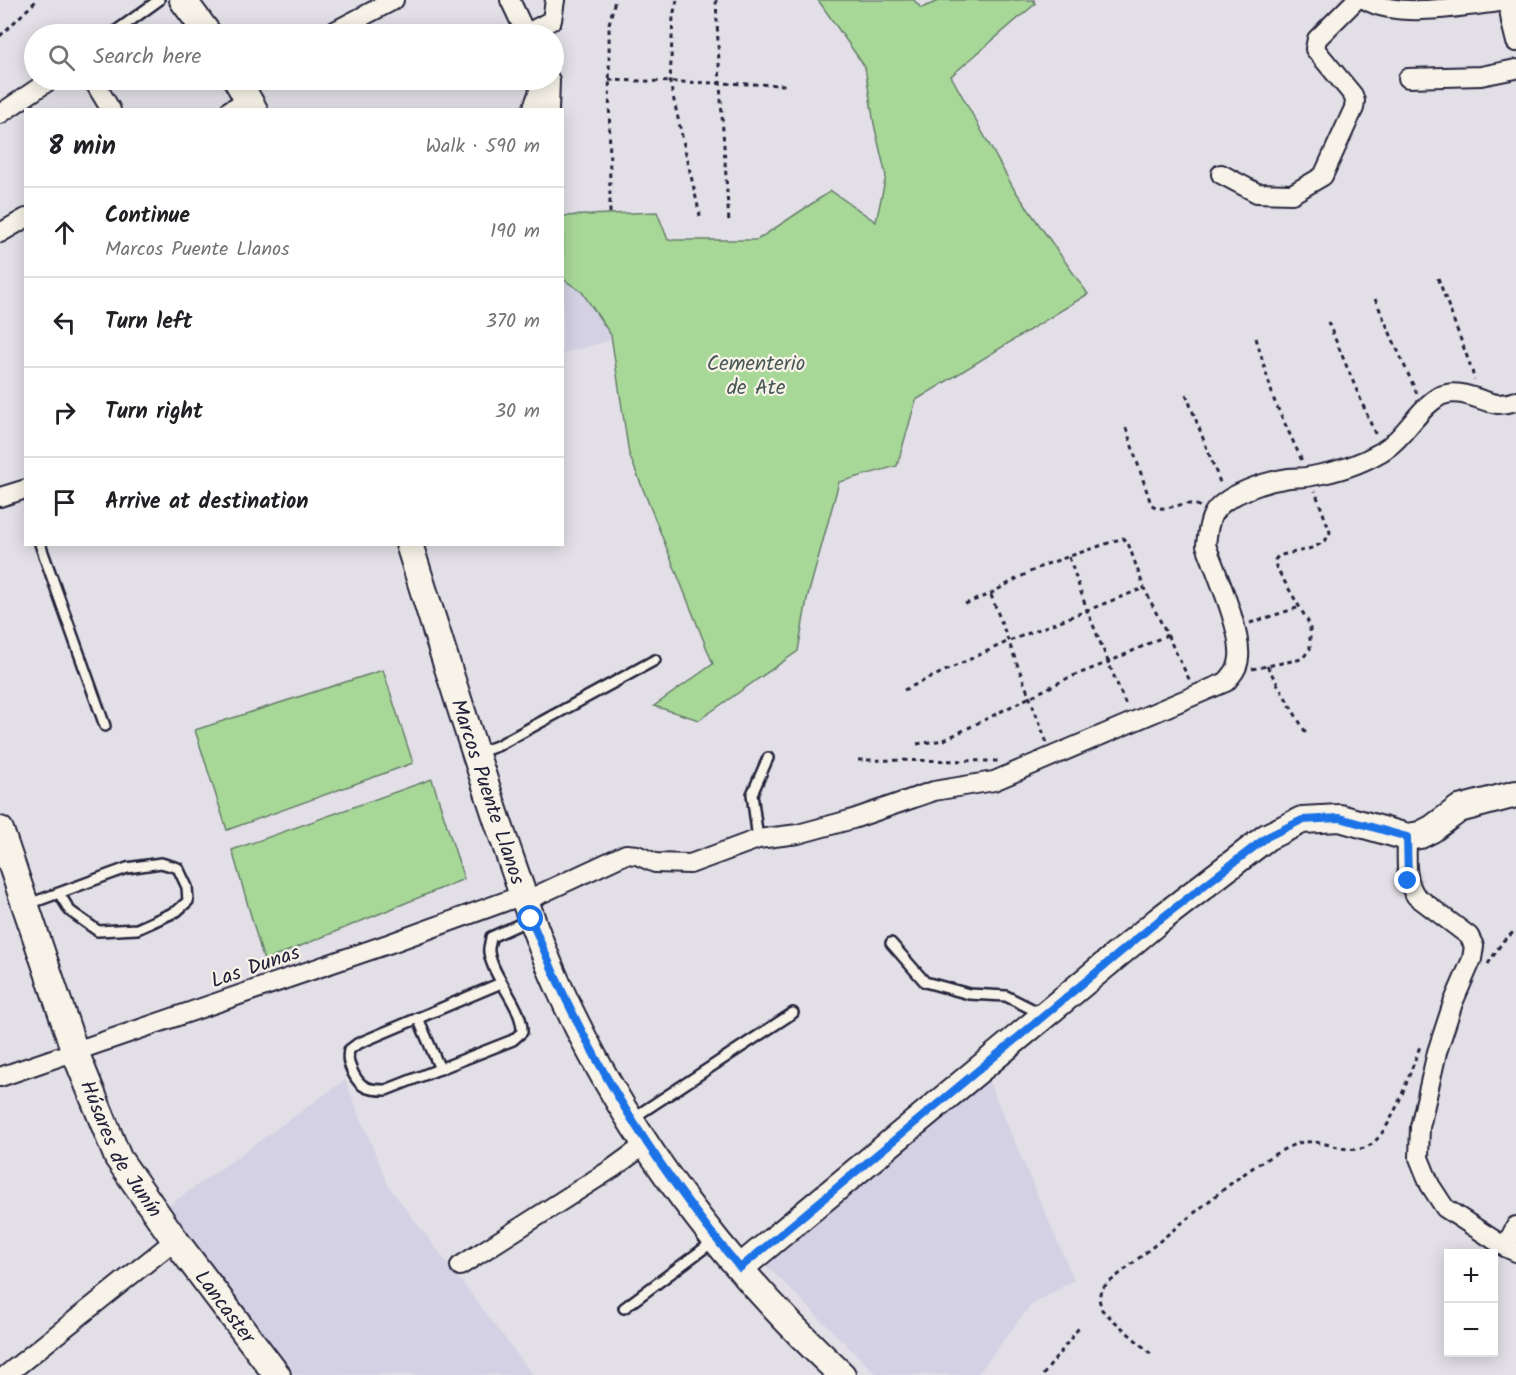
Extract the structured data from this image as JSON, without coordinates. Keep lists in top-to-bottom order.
{
  "streets": {
    "street": [
      "Marcos Puente Llanos",
      "Las Dunas",
      "Húsares de Junín",
      "Lancaster"
    ]
  },
  "crossings": [
    ["Marcos Puente Llanos", "Las Dunas"],
    ["Las Dunas", "Húsares de Junín"],
    ["Húsares de Junín", "Lancaster"]
  ],
  "parks": ["Cementerio de Ate"],
  "page": {
    "search": "Search here",
    "heading": ["8 min", "Walk · 590 m"],
    "list": [
      ["Continue", "Marcos Puente Llanos", "190 m"],
      ["Turn left", "370 m"],
      ["Turn right", "30 m"],
      "Arrive at destination"
    ],
    "map_buttons": ["+", "−"]
  }
}
